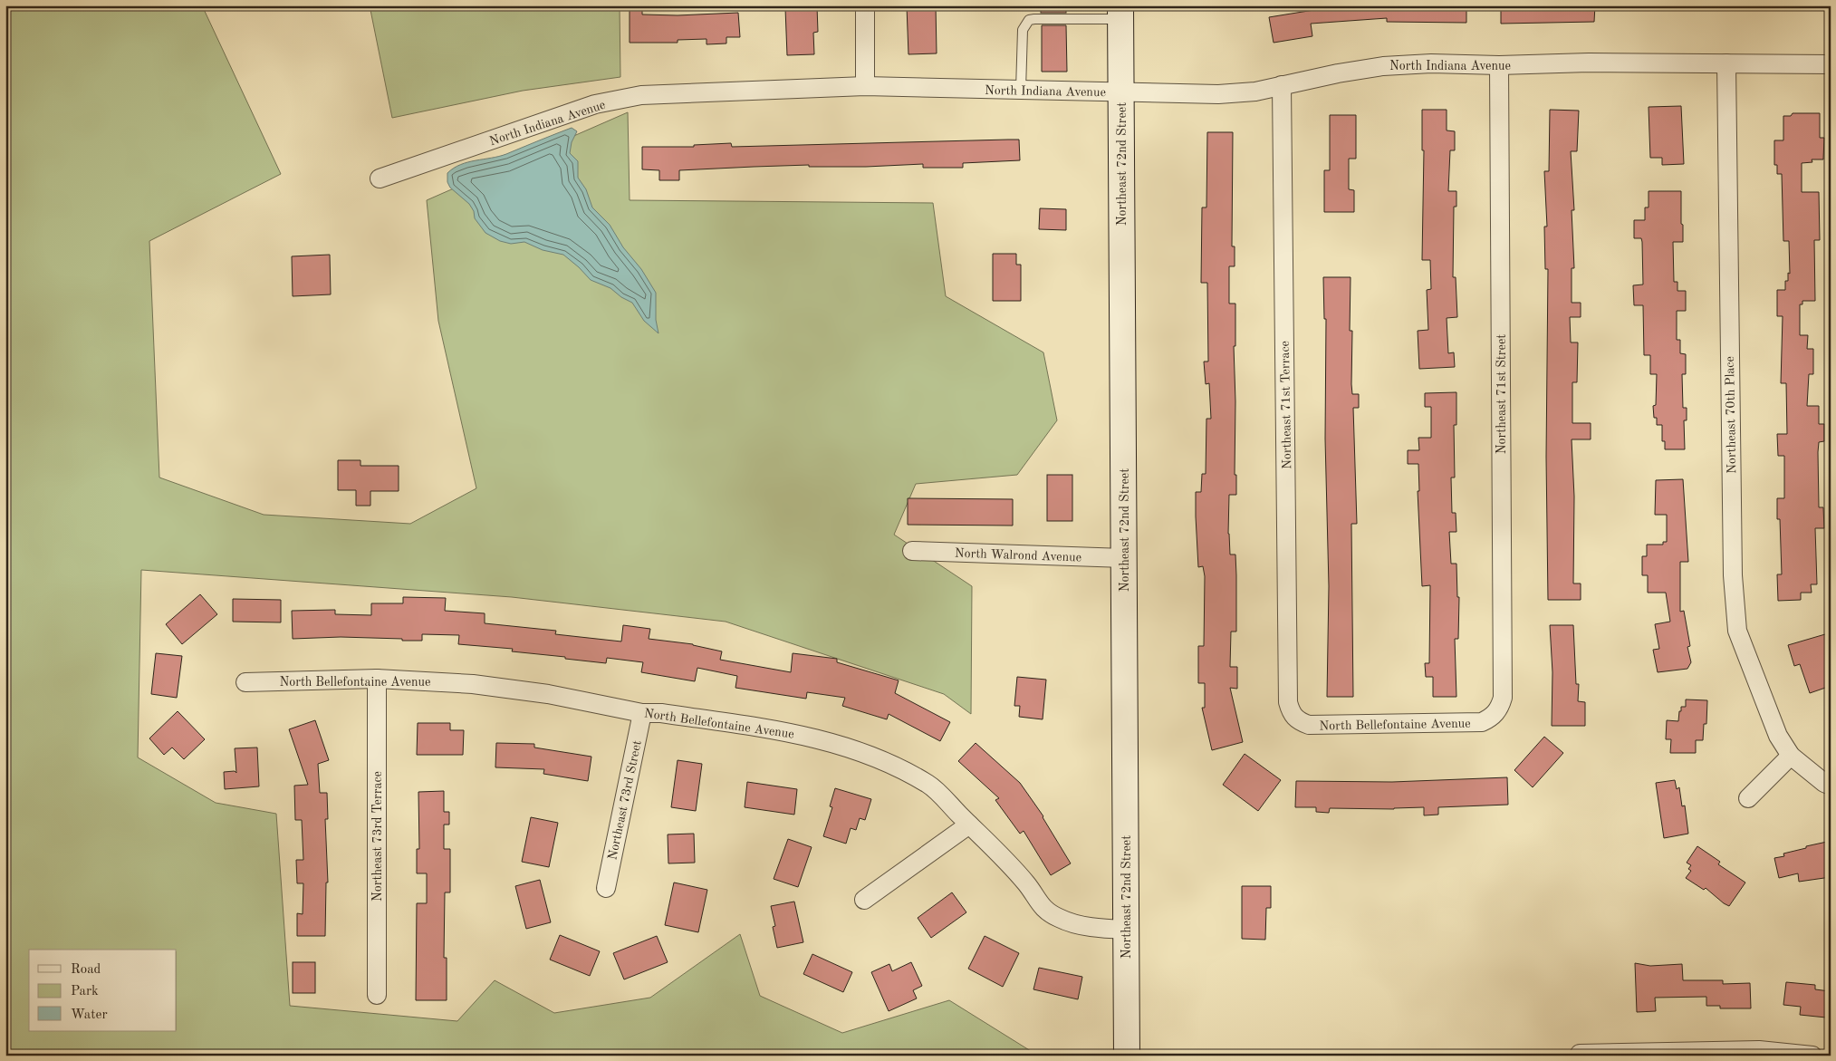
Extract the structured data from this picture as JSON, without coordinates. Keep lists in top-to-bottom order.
{
  "streets": {
    "main road": ["Northeast 72nd Street"],
    "street": [
      "North Indiana Avenue",
      "Northeast 71st Street",
      "Northeast 71st Terrace",
      "Northeast 70th Place",
      "North Walrond Avenue",
      "North Bellefontaine Avenue",
      "Northeast 73rd Street",
      "Northeast 73rd Terrace"
    ]
  },
  "crossings": [
    ["North Indiana Avenue", "Northeast 72nd Street"],
    ["North Indiana Avenue", "Northeast 71st Street"],
    ["North Indiana Avenue", "Northeast 71st Terrace"],
    ["North Indiana Avenue", "Northeast 70th Place"],
    ["Northeast 72nd Street", "North Walrond Avenue"],
    ["Northeast 72nd Street", "North Bellefontaine Avenue"],
    ["Northeast 71st Street", "North Bellefontaine Avenue"],
    ["Northeast 71st Terrace", "North Bellefontaine Avenue"],
    ["North Bellefontaine Avenue", "Northeast 73rd Street"],
    ["North Bellefontaine Avenue", "Northeast 73rd Terrace"]
  ],
  "legend": ["Road", "Park", "Water"]
}
